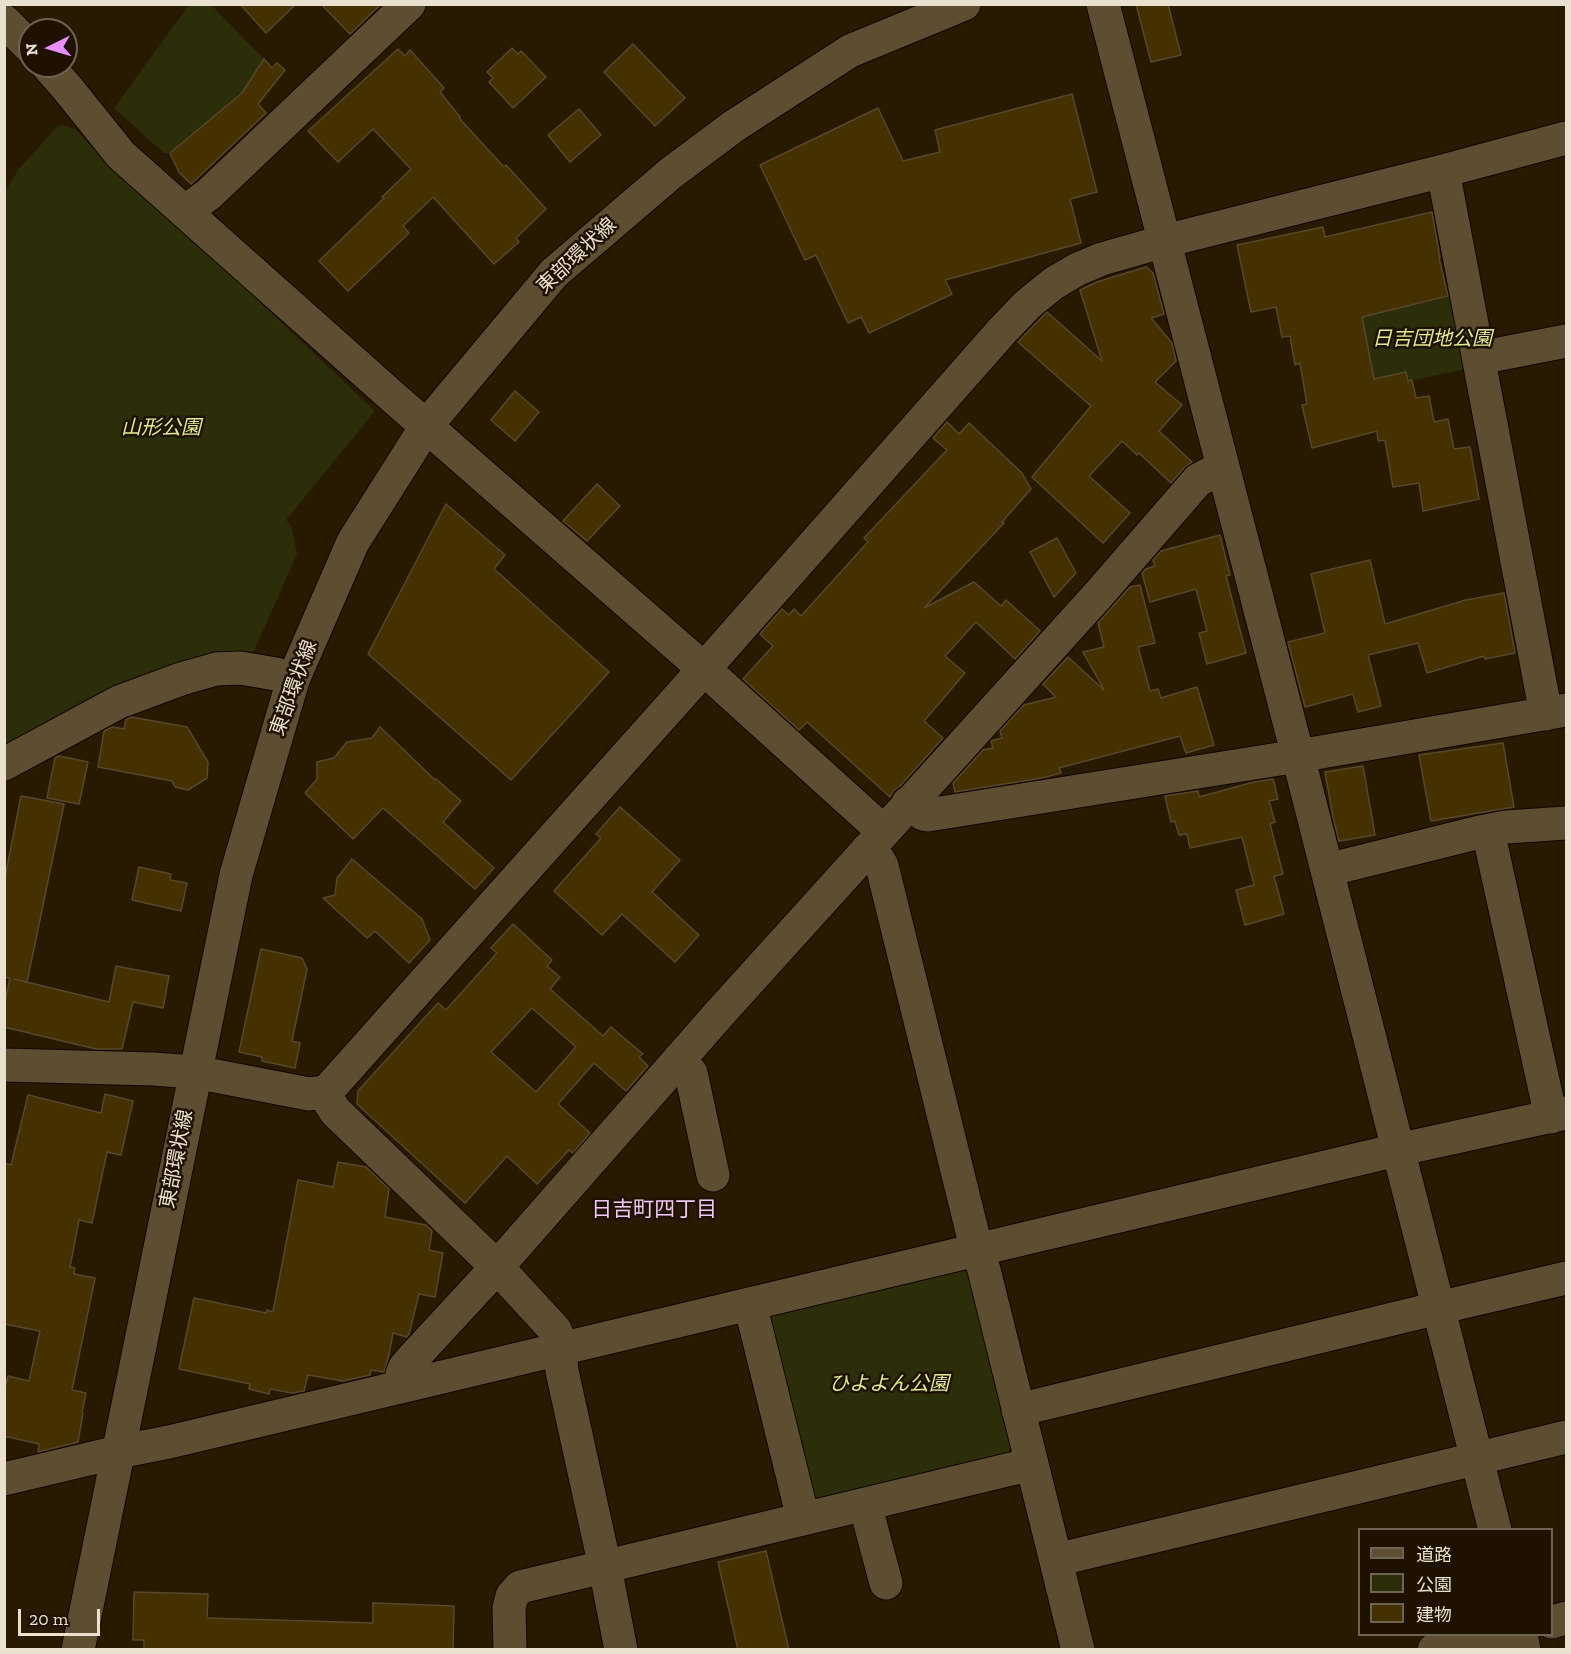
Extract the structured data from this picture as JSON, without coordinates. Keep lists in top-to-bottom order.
{
  "streets": {
    "street": ["東部環状線"]
  },
  "districts": ["日吉町四丁目"],
  "parks": ["日吉団地公園", "山形公園", "ひよよん公園"],
  "legend": ["道路", "公園", "建物"],
  "scale_bar": "20 m",
  "north": "left"
}
